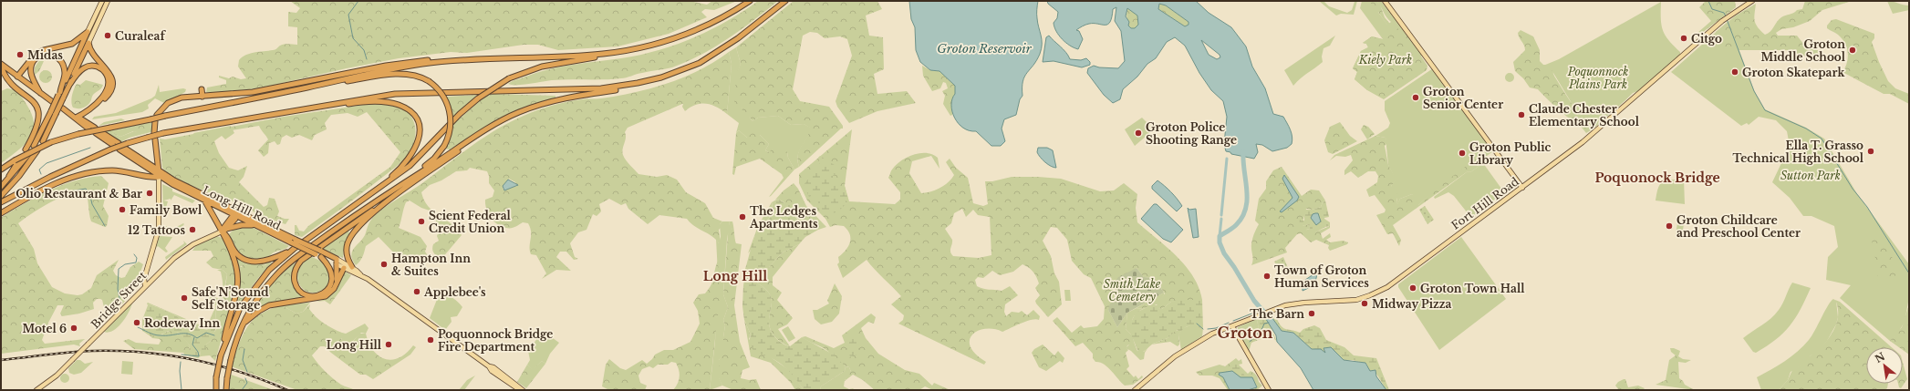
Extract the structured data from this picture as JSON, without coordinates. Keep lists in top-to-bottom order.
{
  "streets": {
    "highway": ["Long Hill Road", "Bridge Street"],
    "main road": ["Fort Hill Road"]
  },
  "crossings": [
    ["Long Hill Road", "Bridge Street"]
  ],
  "districts": ["Poquonock Bridge", "Long Hill", "Groton"],
  "water": ["Groton Reservoir"],
  "parks": [
    "Kiely Park",
    "Poquonnock Plains Park",
    "Sutton Park",
    "Smith Lake Cemetery"
  ],
  "places": [
    "Curaleaf",
    "Citgo",
    "Groton Middle School",
    "Midas",
    "Groton Skatepark",
    "Groton Senior Center",
    "Claude Chester Elementary School",
    "Groton Police Shooting Range",
    "Ella T. Grasso Technical High School",
    "Groton Public Library",
    "Olio Restaurant & Bar",
    "Family Bowl",
    "The Ledges Apartments",
    "Scient Federal Credit Union",
    "Groton Childcare and Preschool Center",
    "12 Tattoos",
    "Hampton Inn & Suites",
    "Town of Groton Human Services",
    "Groton Town Hall",
    "Applebee's",
    "Safe'N'Sound Self Storage",
    "Midway Pizza",
    "The Barn",
    "Rodeway Inn",
    "Motel 6",
    "Poquonnock Bridge Fire Department",
    "Long Hill"
  ],
  "north": "top left"
}
